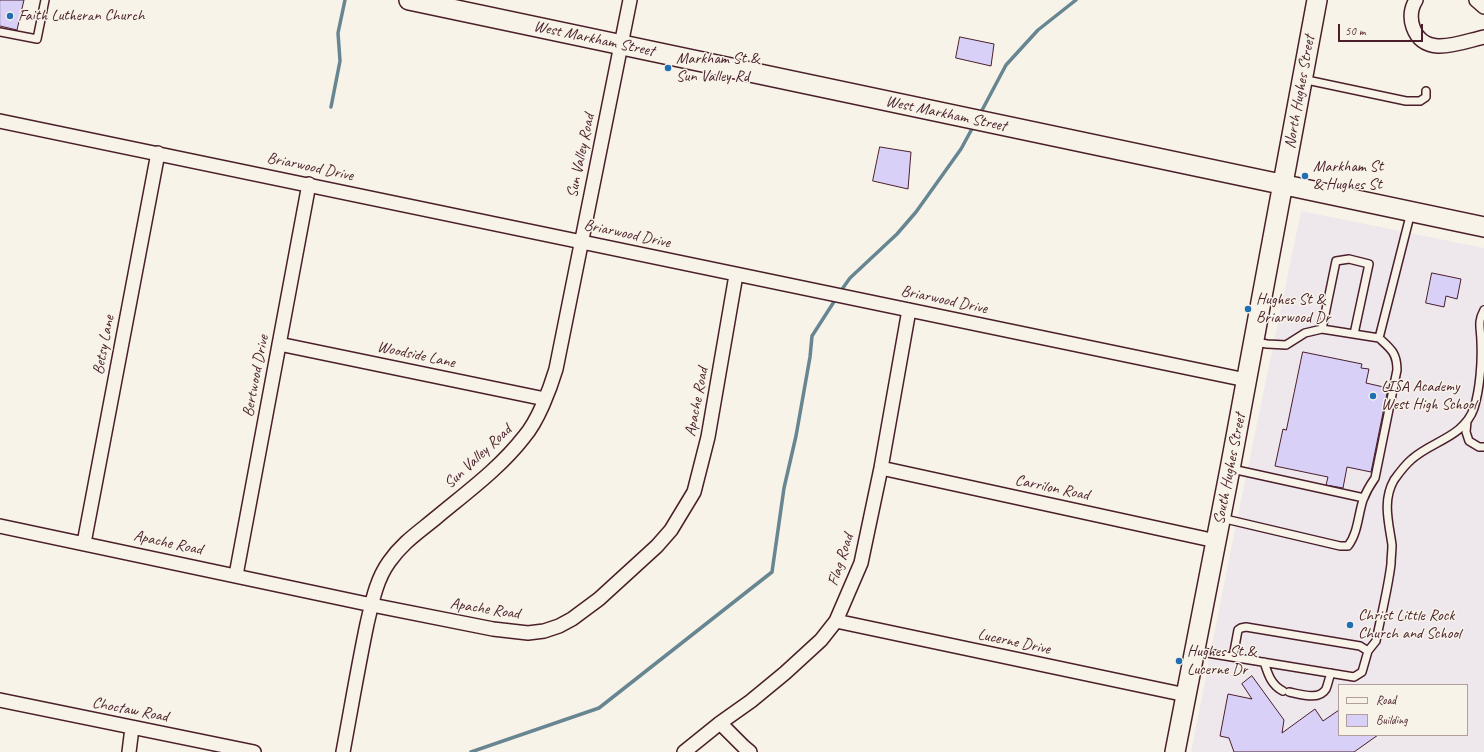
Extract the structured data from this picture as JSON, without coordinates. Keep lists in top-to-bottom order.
{
  "streets": {
    "main road": ["West Markham Street", "North Hughes Street", "South Hughes Street"],
    "street": [
      "Sun Valley Road",
      "Briarwood Drive",
      "Betsy Lane",
      "Woodside Lane",
      "Bertwood Drive",
      "Apache Road",
      "Carrilon Road",
      "Flag Road",
      "Lucerne Drive",
      "Choctaw Road"
    ]
  },
  "crossings": [
    ["West Markham Street", "North Hughes Street"],
    ["West Markham Street", "Sun Valley Road"],
    ["West Markham Street", "South Hughes Street"],
    ["North Hughes Street", "South Hughes Street"],
    ["Sun Valley Road", "Briarwood Drive"],
    ["Sun Valley Road", "Woodside Lane"],
    ["Sun Valley Road", "Apache Road"],
    ["Briarwood Drive", "Betsy Lane"],
    ["Briarwood Drive", "Bertwood Drive"],
    ["Briarwood Drive", "Apache Road"],
    ["Briarwood Drive", "South Hughes Street"],
    ["Briarwood Drive", "Flag Road"],
    ["Betsy Lane", "Apache Road"],
    ["Woodside Lane", "Bertwood Drive"],
    ["Bertwood Drive", "Apache Road"],
    ["South Hughes Street", "Carrilon Road"],
    ["South Hughes Street", "Lucerne Drive"],
    ["Carrilon Road", "Flag Road"],
    ["Flag Road", "Lucerne Drive"]
  ],
  "places": [
    "Faith Lutheran Church",
    "Markham St & Sun Valley Rd",
    "Markham St & Hughes St",
    "Hughes St & Briarwood Dr",
    "LISA Academy West High School",
    "Christ Little Rock Church and School",
    "Hughes St & Lucerne Dr"
  ],
  "legend": ["Road", "Building"],
  "scale_bar": "50 m"
}
